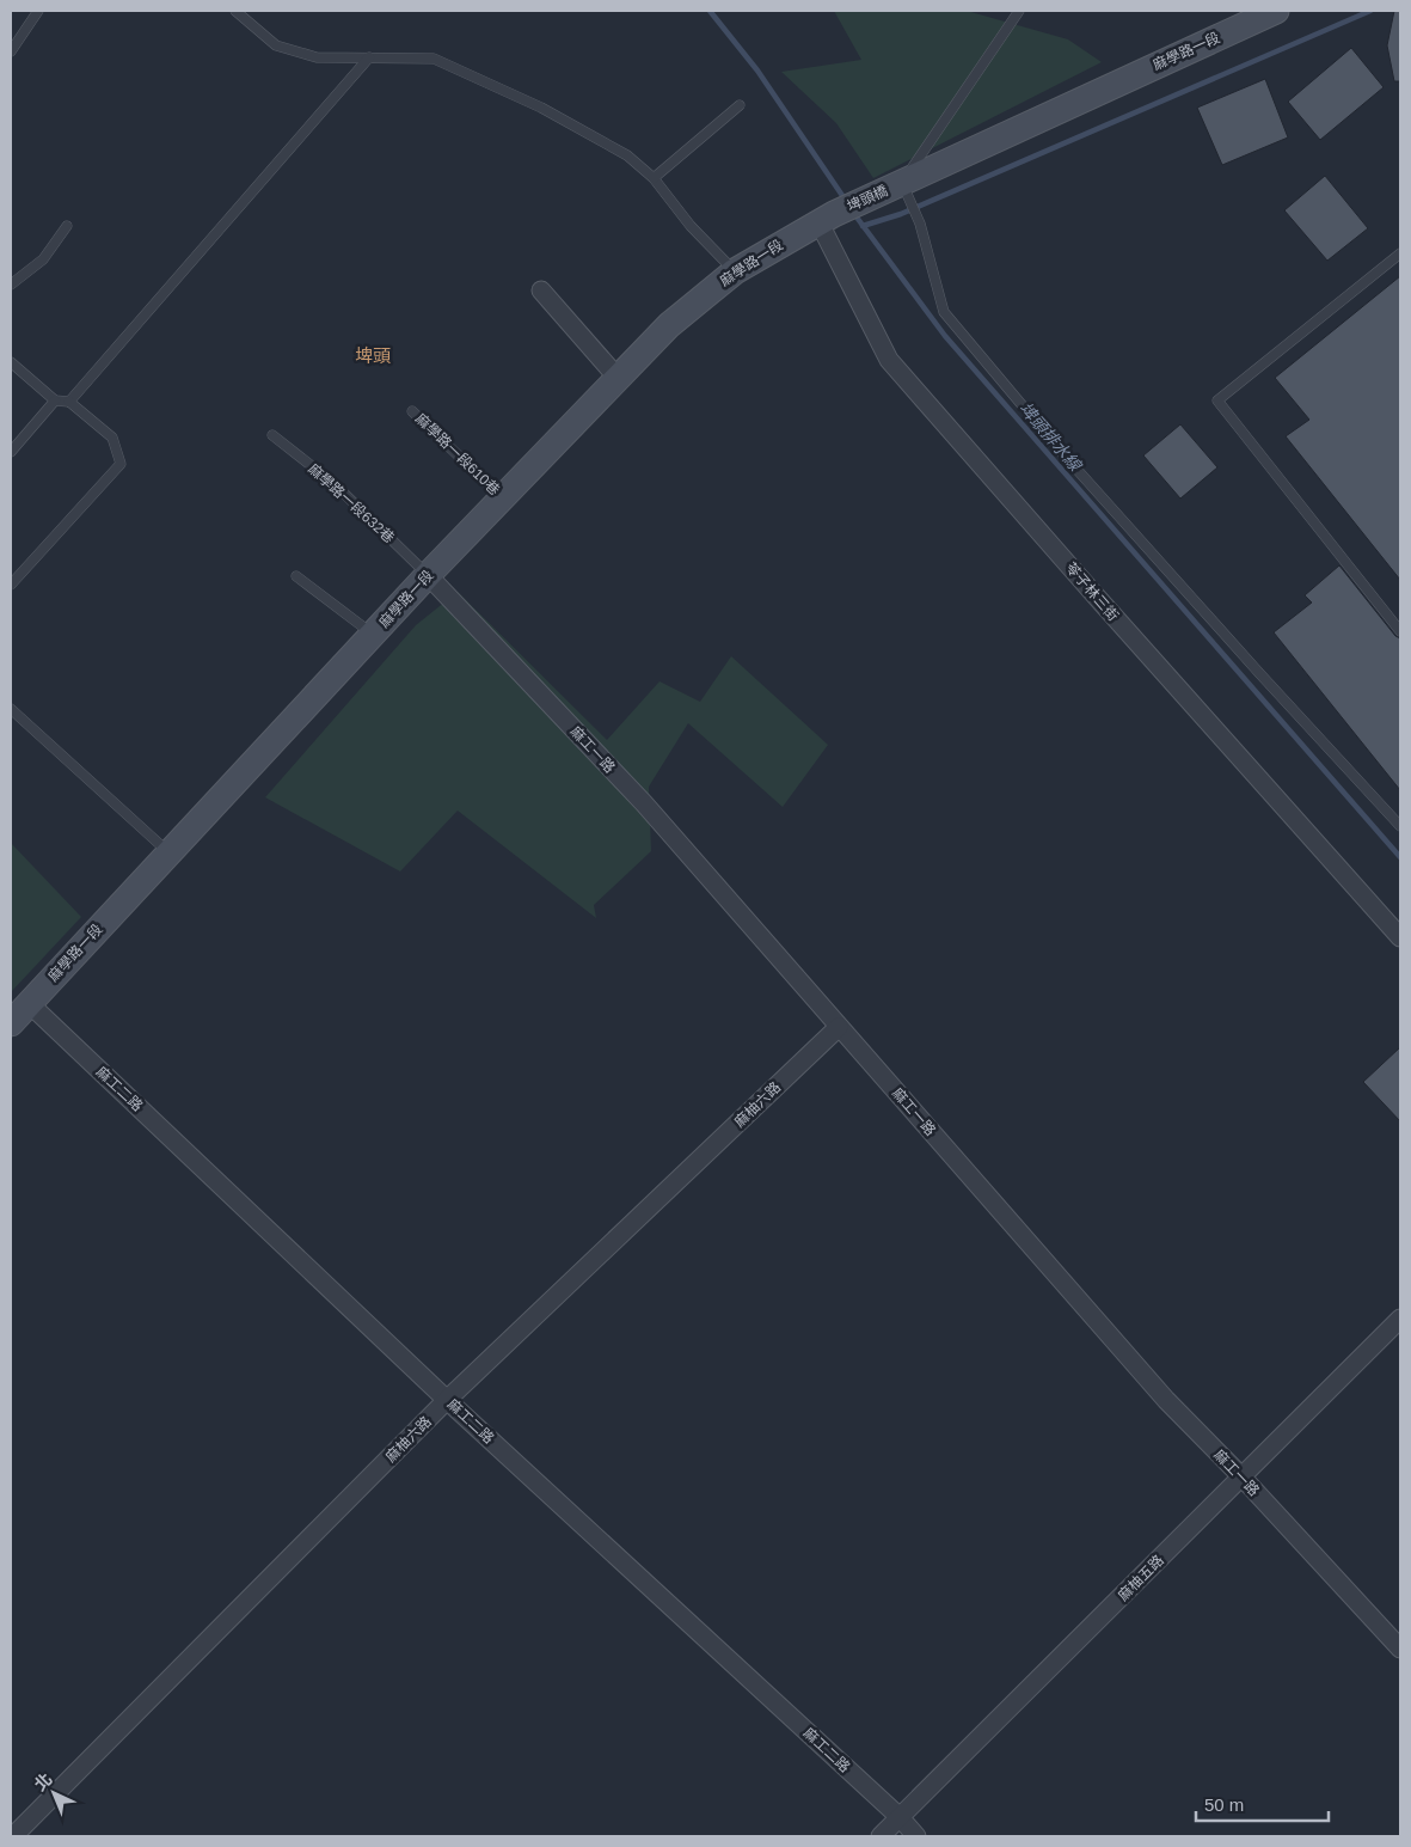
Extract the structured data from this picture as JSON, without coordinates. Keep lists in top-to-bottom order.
{
  "streets": {
    "main road": ["麻學路一段", "埤頭橋"],
    "street": [
      "苓子林三街",
      "麻工一路",
      "麻工二路",
      "麻柚六路",
      "麻柚五路"
    ],
    "lane": ["麻學路一段610巷", "麻學路一段632巷"]
  },
  "crossings": [
    ["麻學路一段", "埤頭橋"],
    ["麻學路一段", "麻學路一段610巷"],
    ["麻學路一段", "麻學路一段632巷"],
    ["麻學路一段", "苓子林三街"],
    ["麻學路一段", "麻工一路"],
    ["麻學路一段", "麻工二路"],
    ["埤頭橋", "苓子林三街"],
    ["麻學路一段632巷", "麻工一路"],
    ["麻工一路", "麻柚六路"],
    ["麻工一路", "麻柚五路"],
    ["麻工二路", "麻柚六路"],
    ["麻工二路", "麻柚五路"]
  ],
  "districts": ["埤頭"],
  "water": ["埤頭排水線"],
  "scale_bar": "50 m",
  "north": "top left"
}
